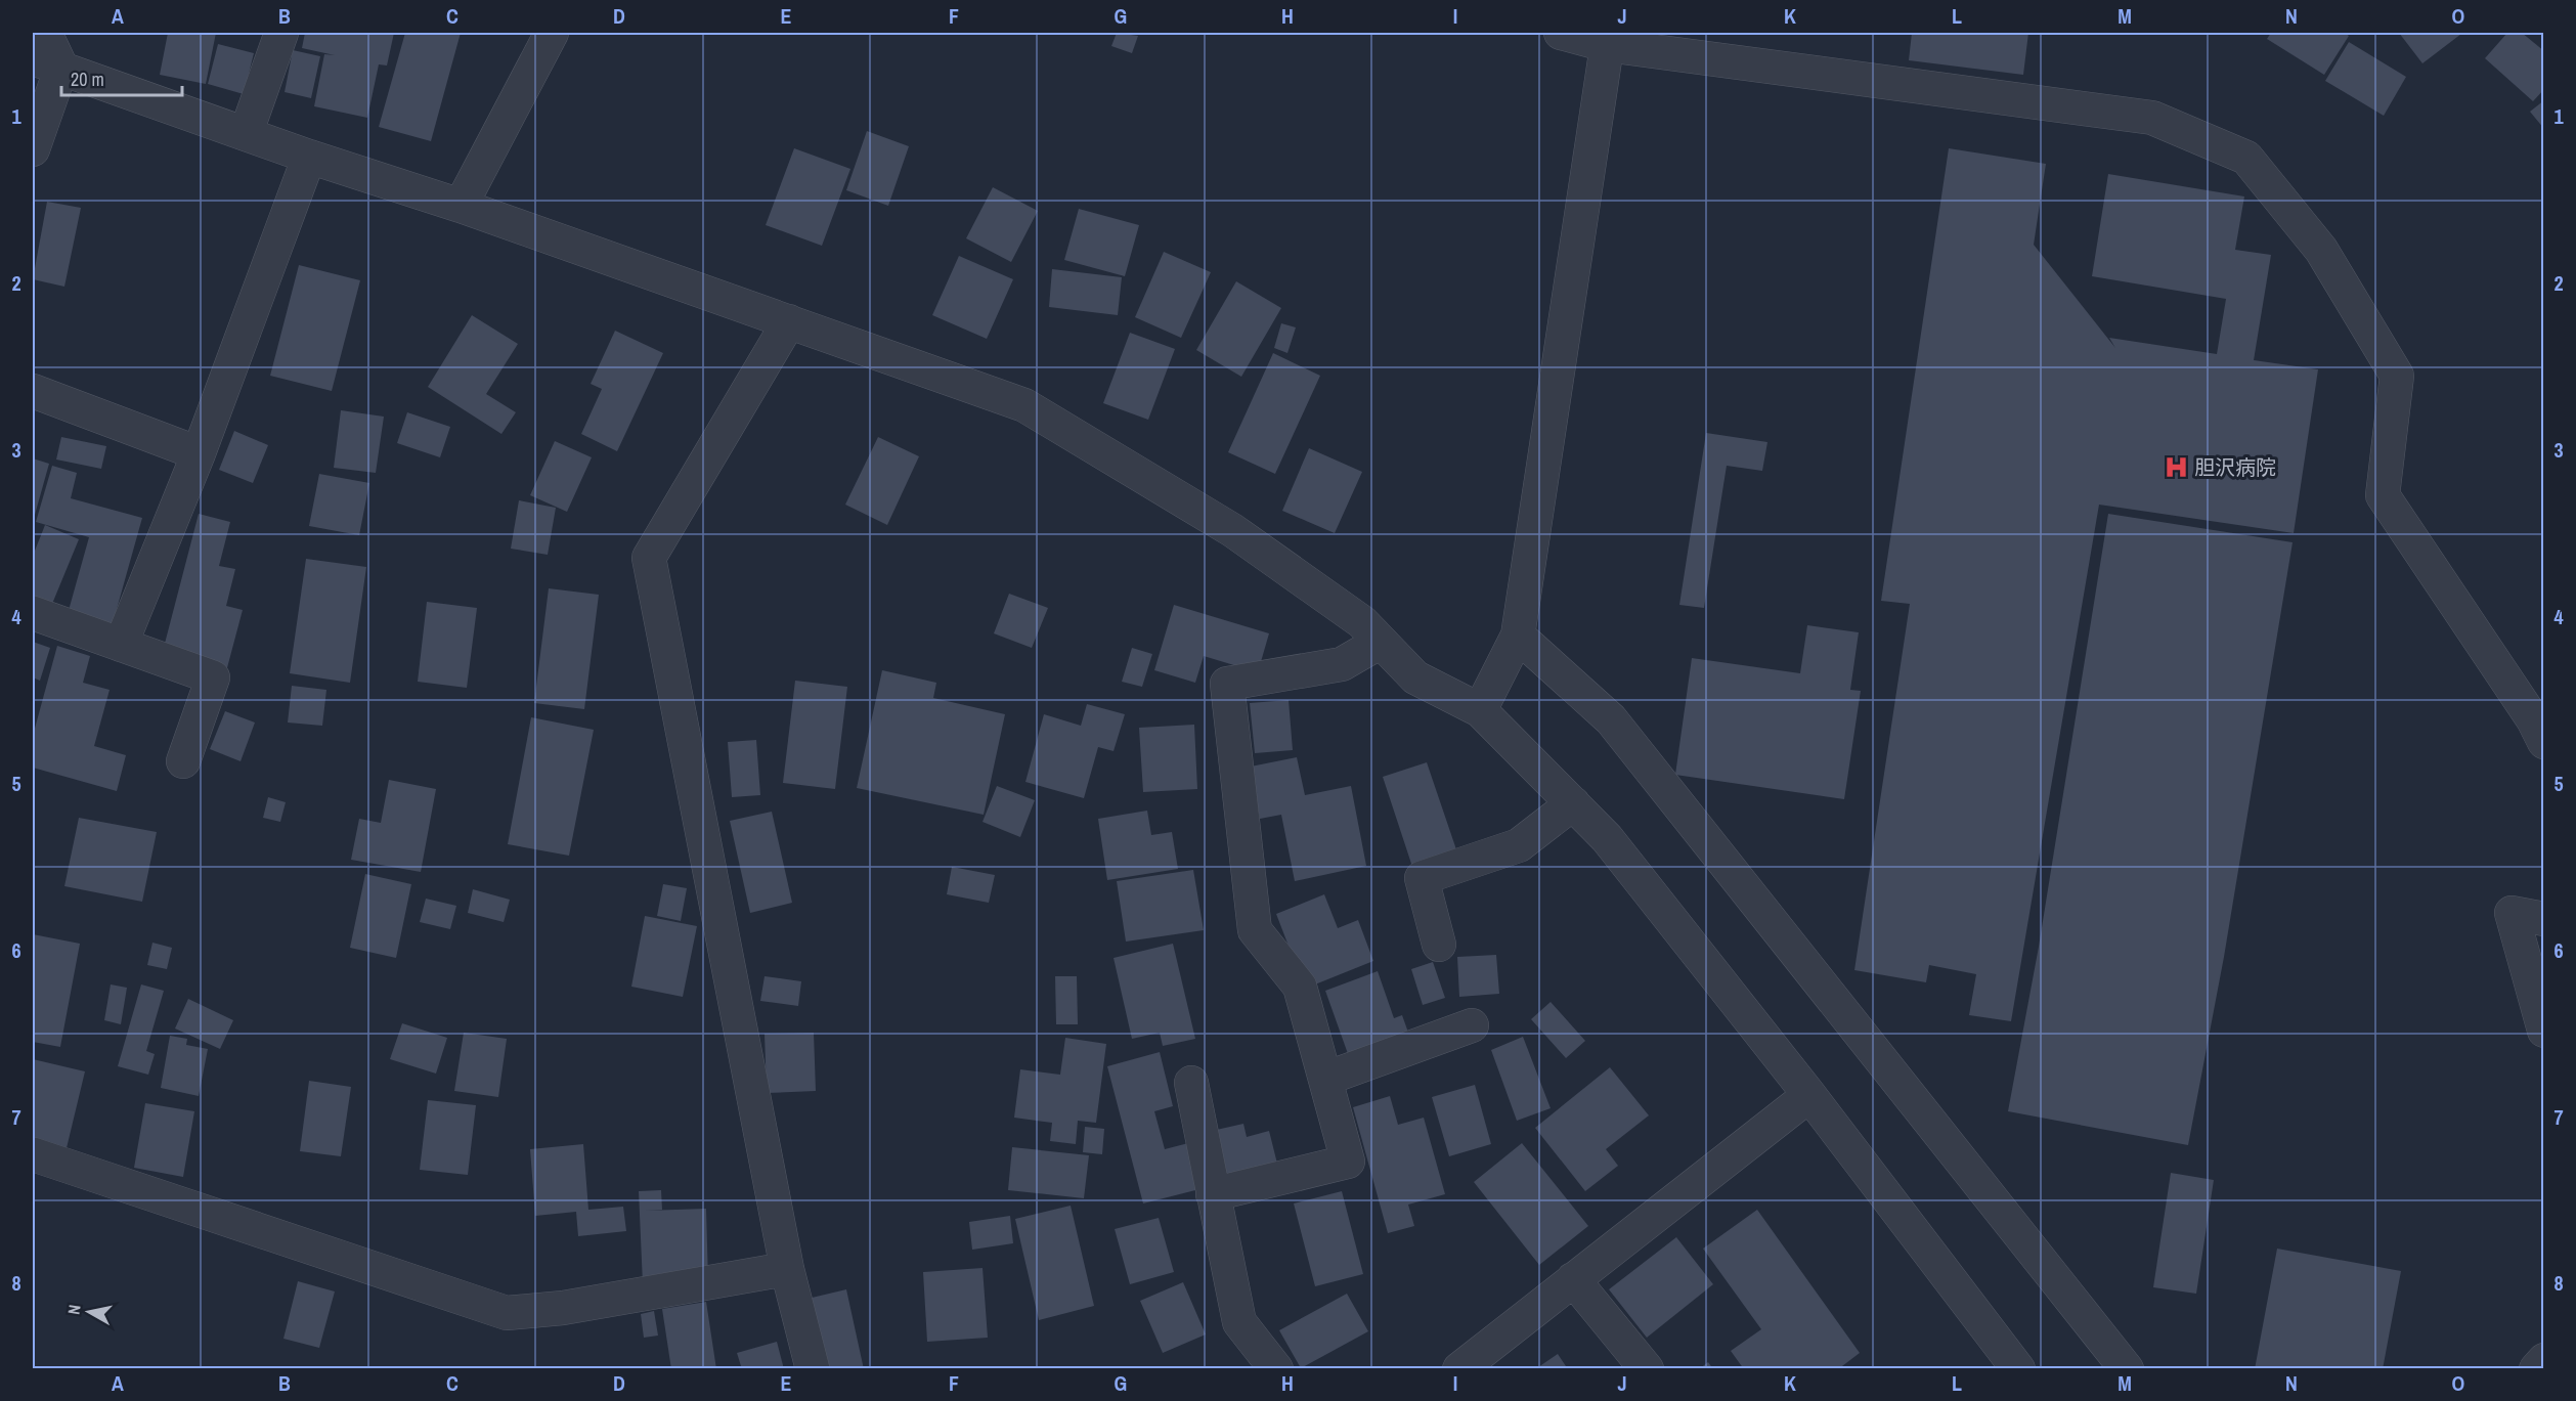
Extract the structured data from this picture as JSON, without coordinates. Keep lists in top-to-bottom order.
{
  "places": {
    "hospital": ["胆沢病院"]
  },
  "scale_bar": "20 m",
  "north": "left",
  "grid": {
    "columns": [
      "A",
      "B",
      "C",
      "D",
      "E",
      "F",
      "G",
      "H",
      "I",
      "J",
      "K",
      "L",
      "M",
      "N",
      "O"
    ],
    "rows": [
      "1",
      "2",
      "3",
      "4",
      "5",
      "6",
      "7",
      "8"
    ]
  }
}
